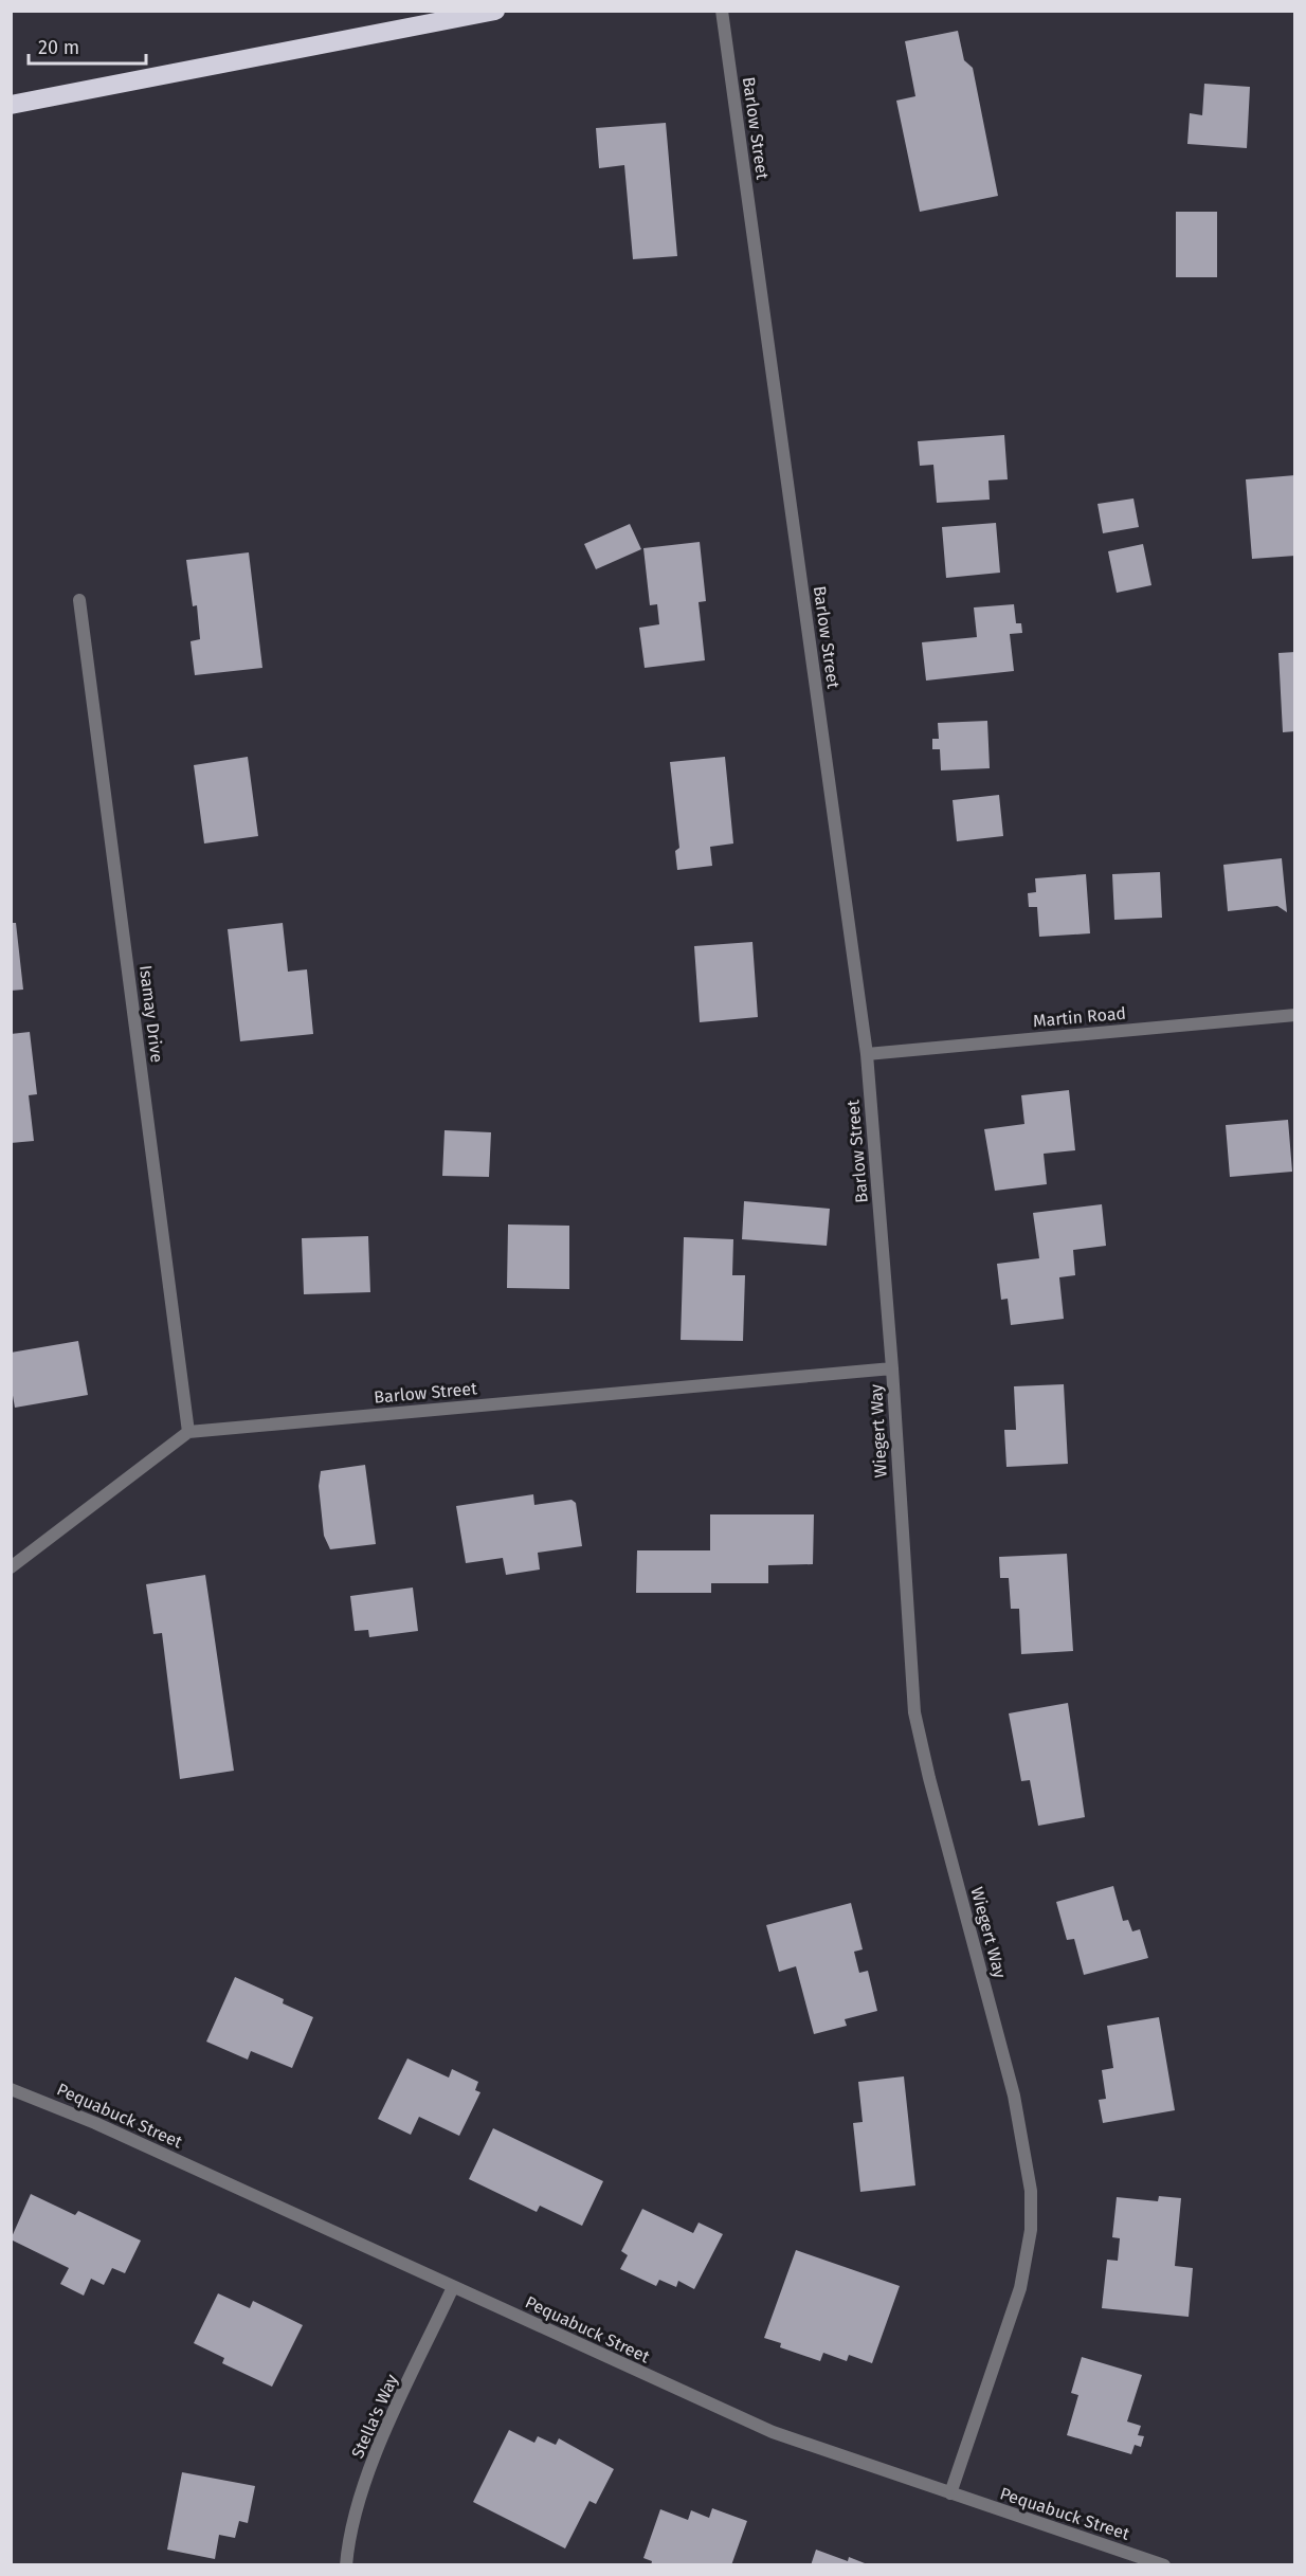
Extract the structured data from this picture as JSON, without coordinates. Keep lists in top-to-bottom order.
{
  "streets": {
    "street": [
      "Barlow Street",
      "Isamay Drive",
      "Martin Road",
      "Wiegert Way",
      "Pequabuck Street",
      "Stella's Way"
    ]
  },
  "crossings": [
    ["Barlow Street", "Isamay Drive"],
    ["Barlow Street", "Martin Road"],
    ["Barlow Street", "Wiegert Way"],
    ["Wiegert Way", "Pequabuck Street"],
    ["Pequabuck Street", "Stella's Way"]
  ],
  "scale_bar": "20 m"
}
